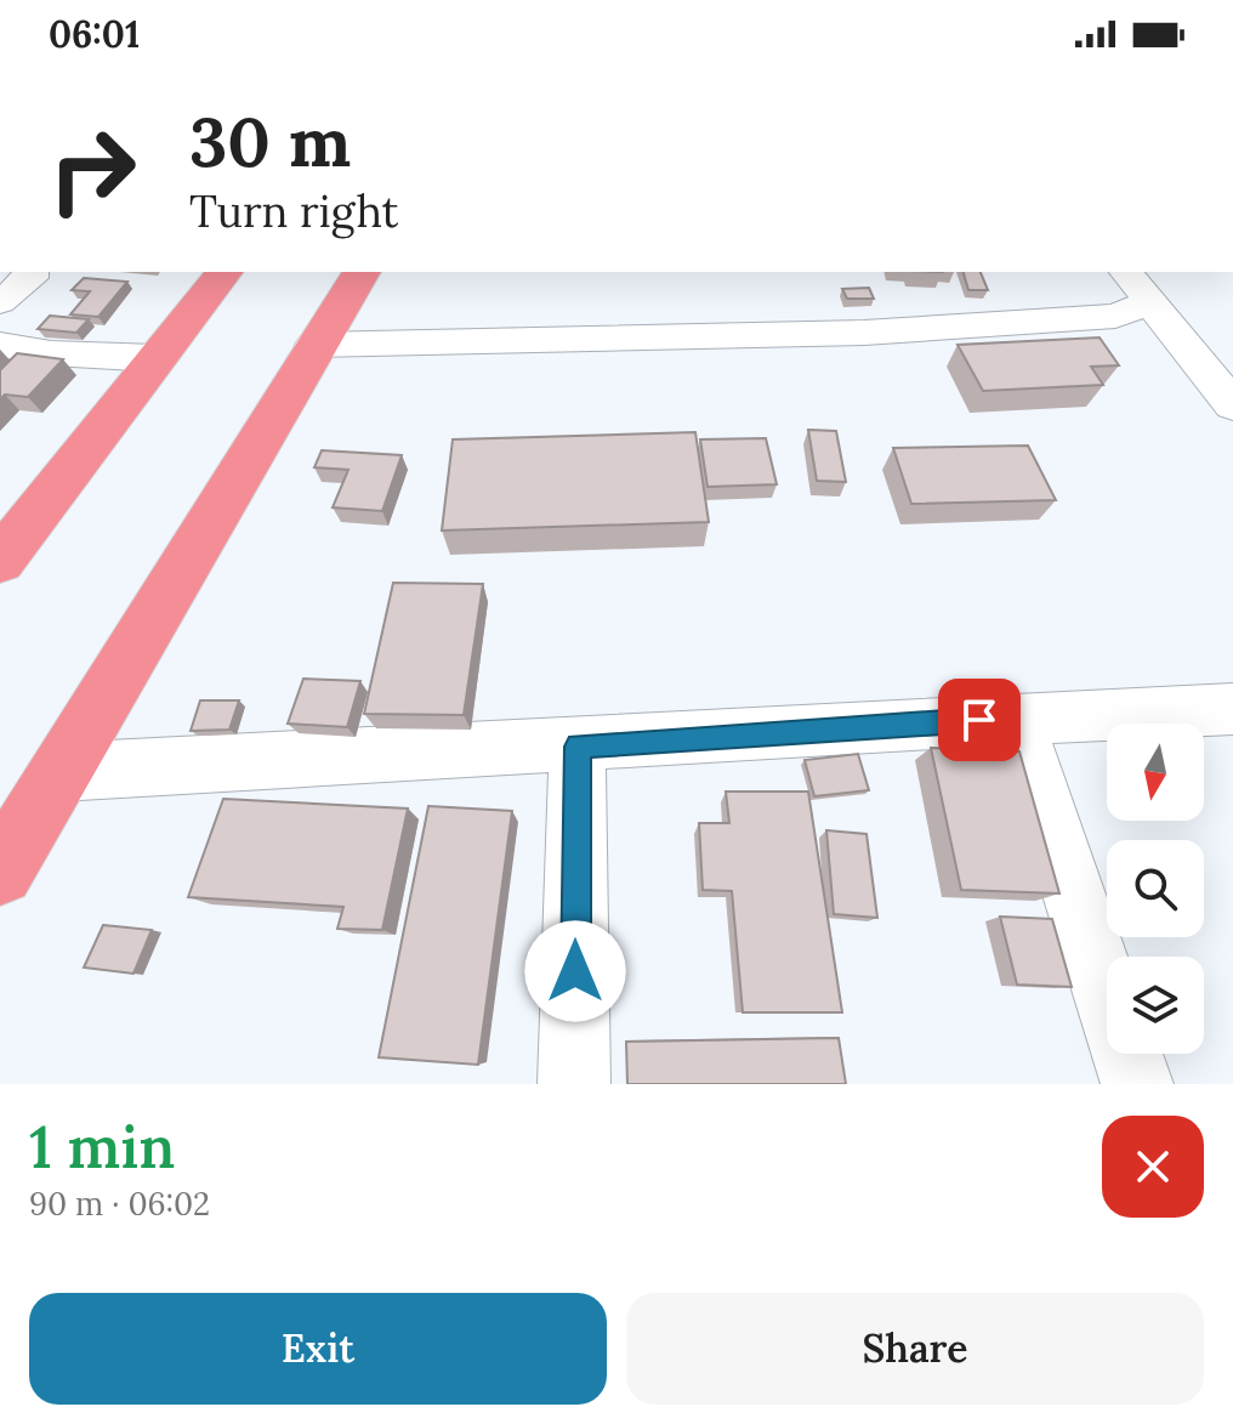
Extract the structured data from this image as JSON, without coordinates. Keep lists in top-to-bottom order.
{
  "north": "bottom",
  "page": {
    "status": "06:01",
    "turn": ["30 m", "Turn right"],
    "heading": ["1 min", "90 m · 06:02"],
    "buttons": ["Exit", "Share"]
  }
}
